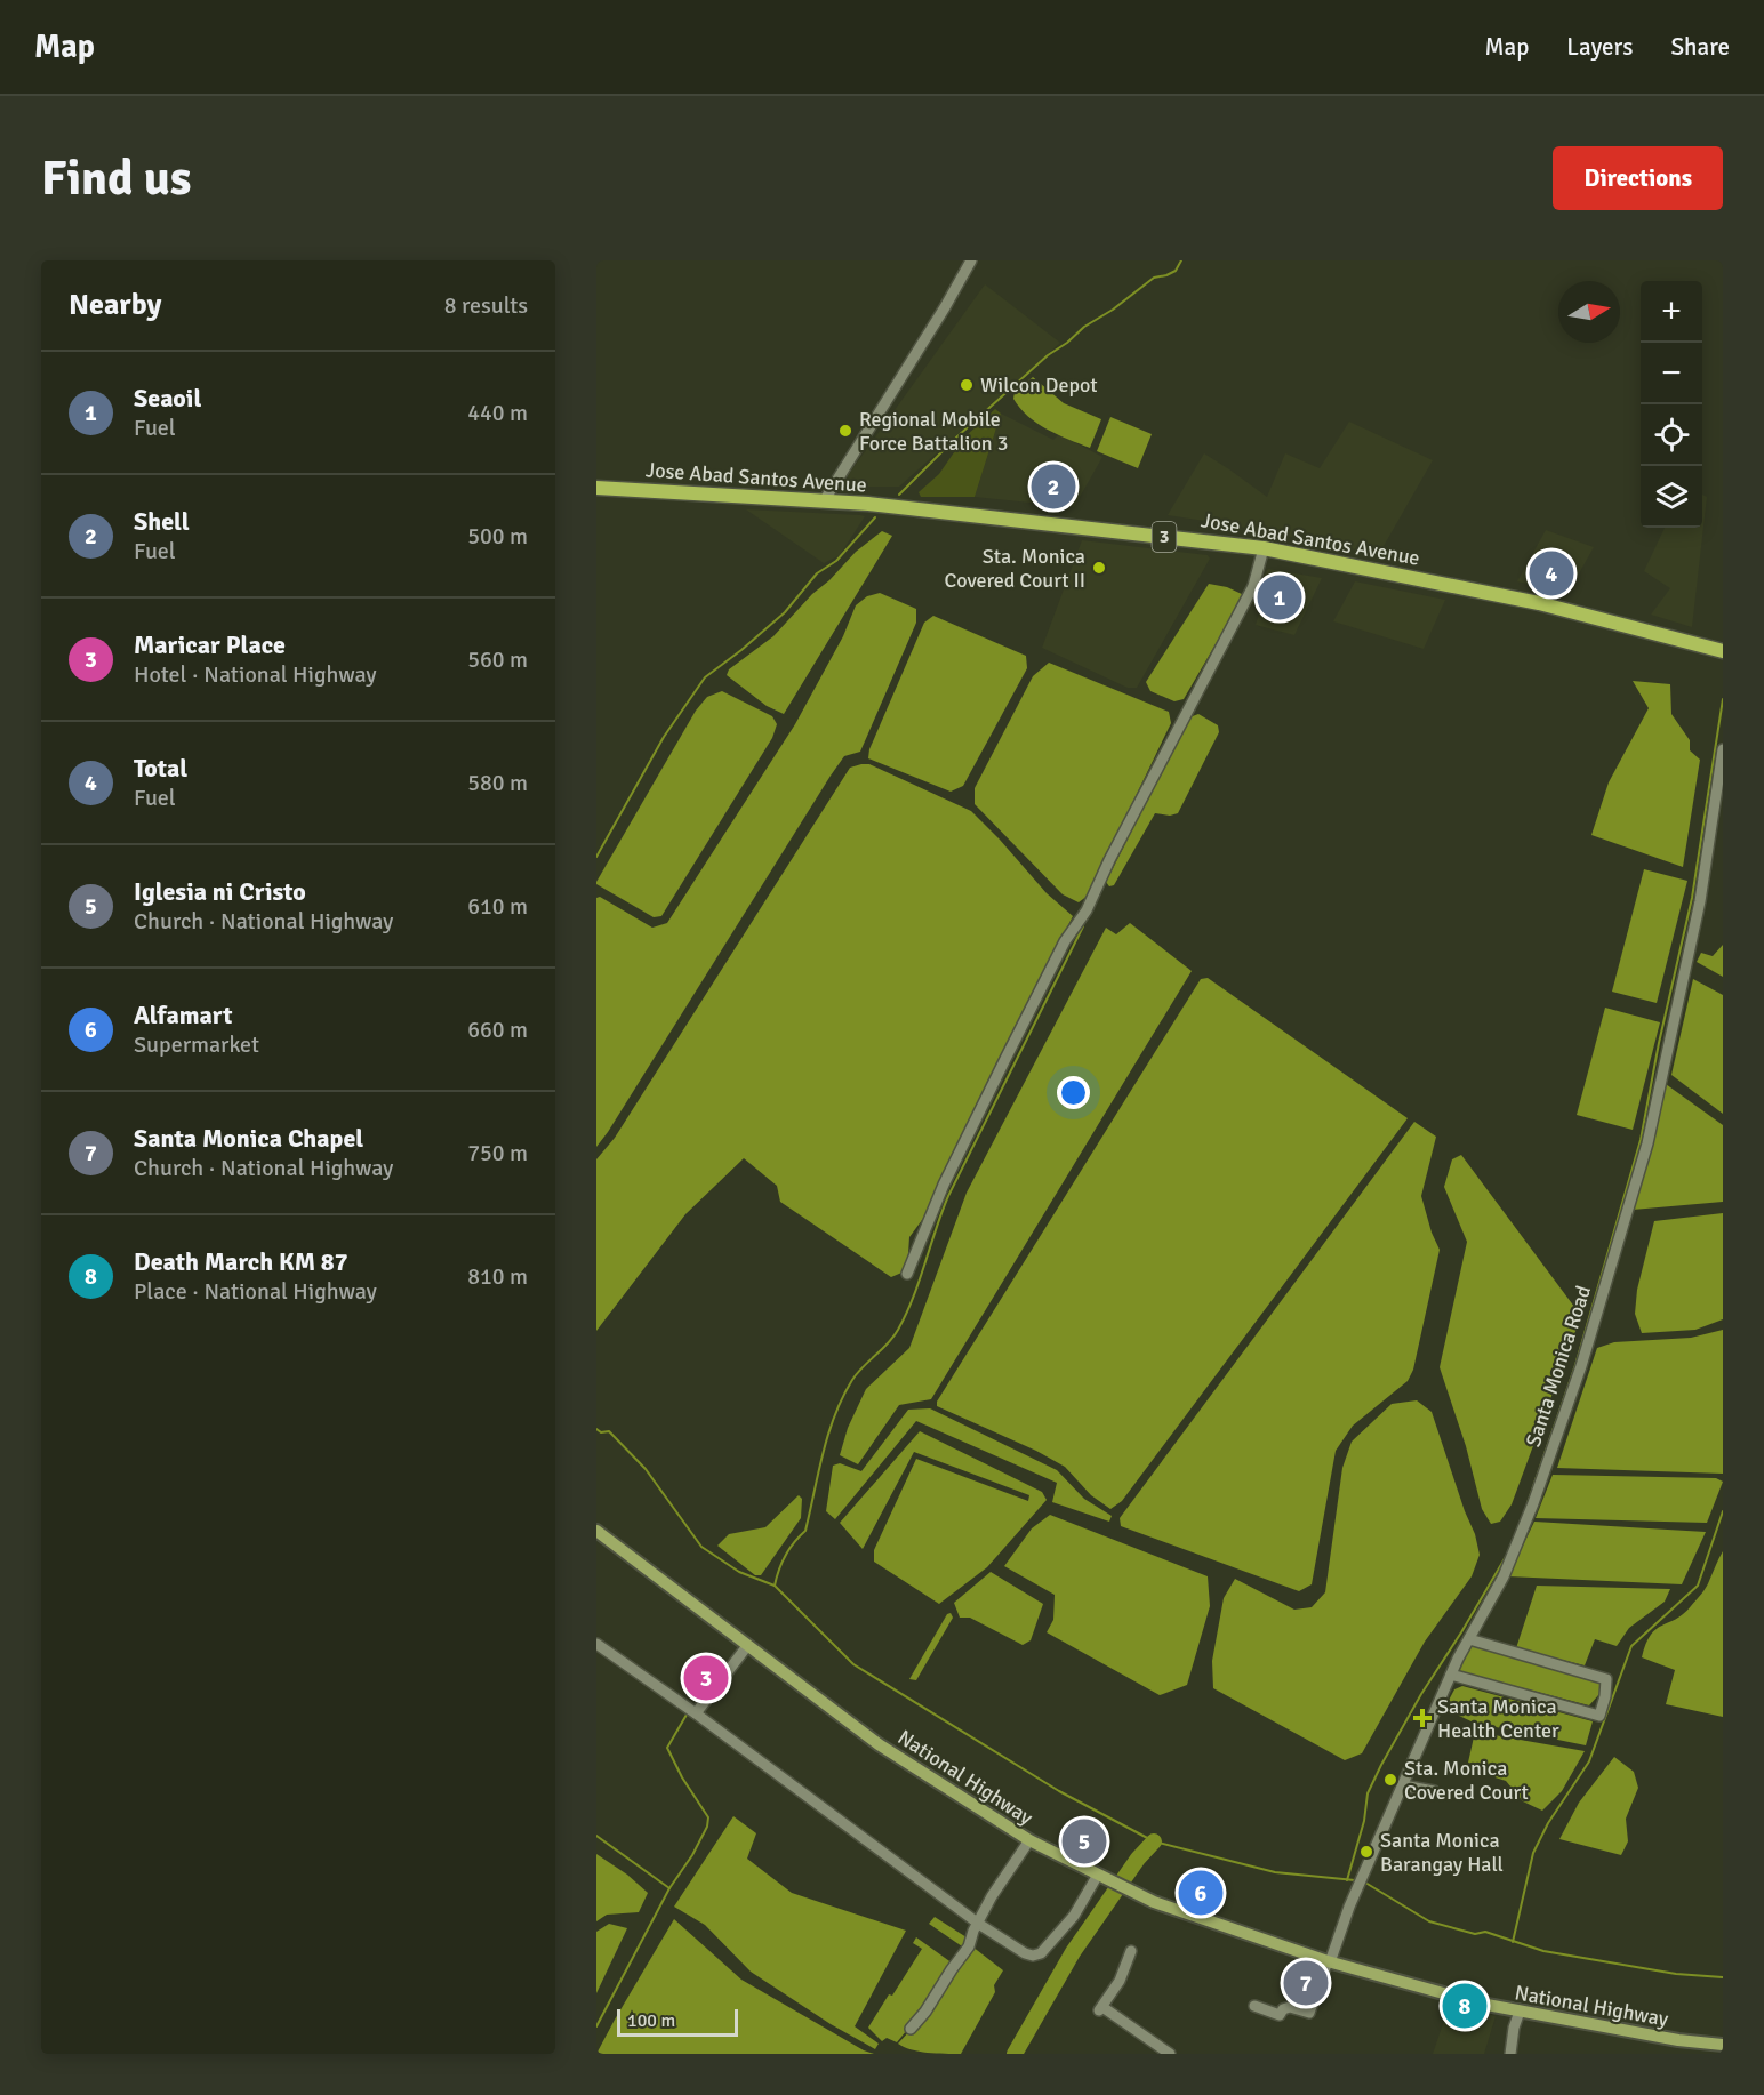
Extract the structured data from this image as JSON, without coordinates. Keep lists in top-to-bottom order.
{
  "streets": {
    "highway": ["Jose Abad Santos Avenue", "3"],
    "main road": ["National Highway"],
    "street": ["Santa Monica Road"]
  },
  "crossings": [
    ["Santa Monica Road", "National Highway"]
  ],
  "places": {
    "other": [
      "Wilcon Depot",
      "Regional Mobile Force Battalion 3",
      "Sta. Monica Covered Court II",
      "Sta. Monica Covered Court",
      "Santa Monica Barangay Hall"
    ],
    "health": ["Santa Monica Health Center"]
  },
  "scale_bar": "100 m",
  "north": "right",
  "page": {
    "header": "Map",
    "nav": ["Map", "Layers", "Share"],
    "buttons": "Directions",
    "title": "Find us",
    "heading": ["Nearby", "8 results"],
    "map_buttons": ["+", "−"],
    "list": [
      {
        "mark": "1",
        "name": "Seaoil",
        "note": "Fuel",
        "value": "440 m"
      },
      {
        "mark": "2",
        "name": "Shell",
        "note": "Fuel",
        "value": "500 m"
      },
      {
        "mark": "3",
        "name": "Maricar Place",
        "note": "Hotel · National Highway",
        "value": "560 m"
      },
      {
        "mark": "4",
        "name": "Total",
        "note": "Fuel",
        "value": "580 m"
      },
      {
        "mark": "5",
        "name": "Iglesia ni Cristo",
        "note": "Church · National Highway",
        "value": "610 m"
      },
      {
        "mark": "6",
        "name": "Alfamart",
        "note": "Supermarket",
        "value": "660 m"
      },
      {
        "mark": "7",
        "name": "Santa Monica Chapel",
        "note": "Church · National Highway",
        "value": "750 m"
      },
      {
        "mark": "8",
        "name": "Death March KM 87",
        "note": "Place · National Highway",
        "value": "810 m"
      }
    ],
    "pins": [
      "2",
      "4",
      "1",
      "3",
      "5",
      "6",
      "7",
      "8"
    ],
    "scale": "100 m"
  }
}
